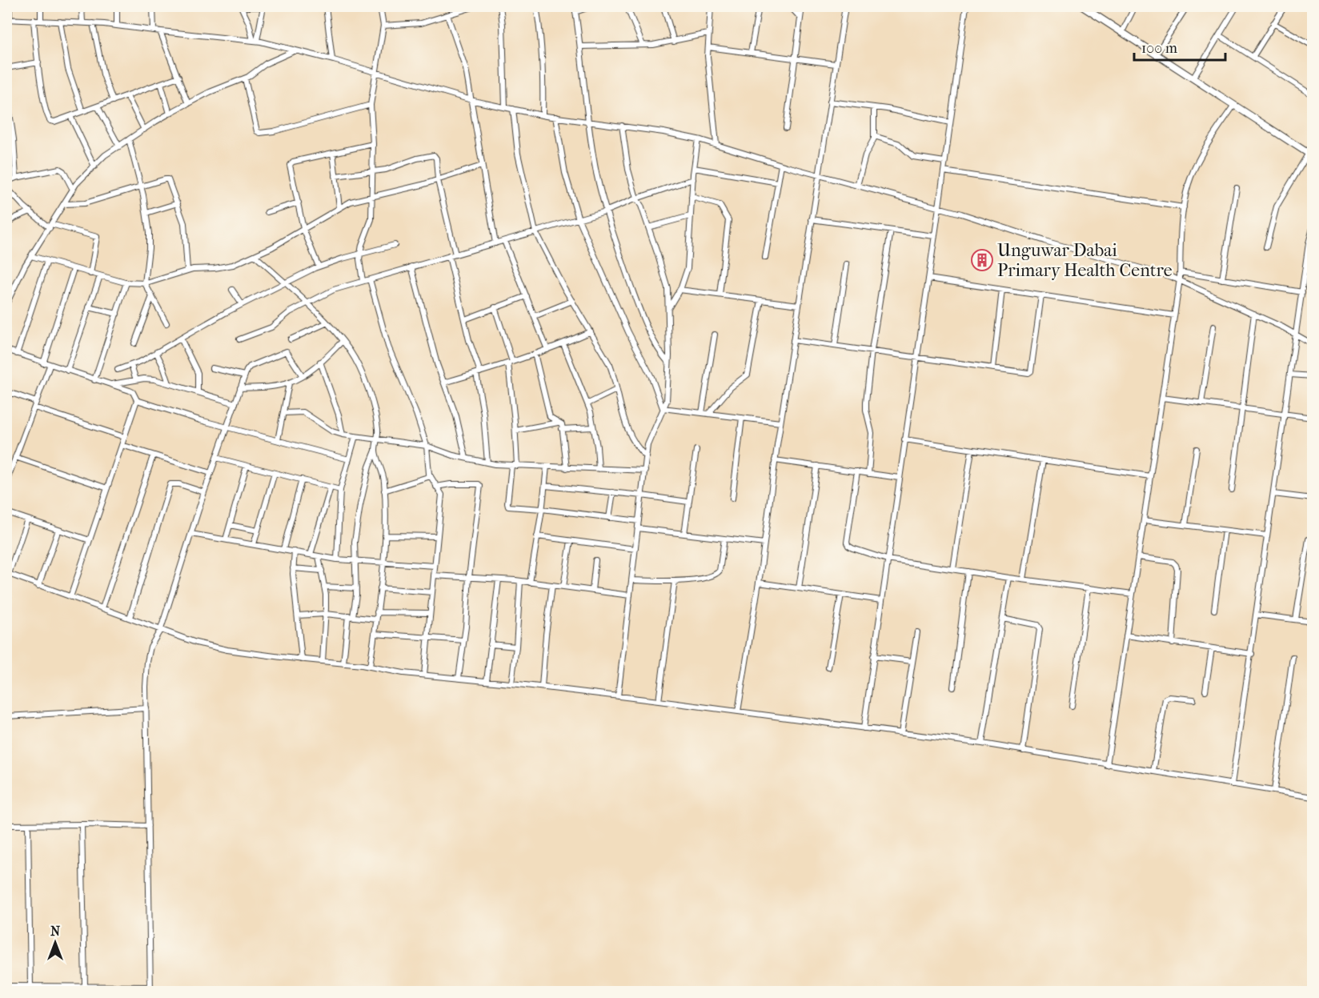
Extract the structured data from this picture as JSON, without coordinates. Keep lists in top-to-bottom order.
{
  "places": {
    "building": ["Unguwar Dabai Primary Health Centre"]
  },
  "scale_bar": "100 m",
  "north": "top"
}
